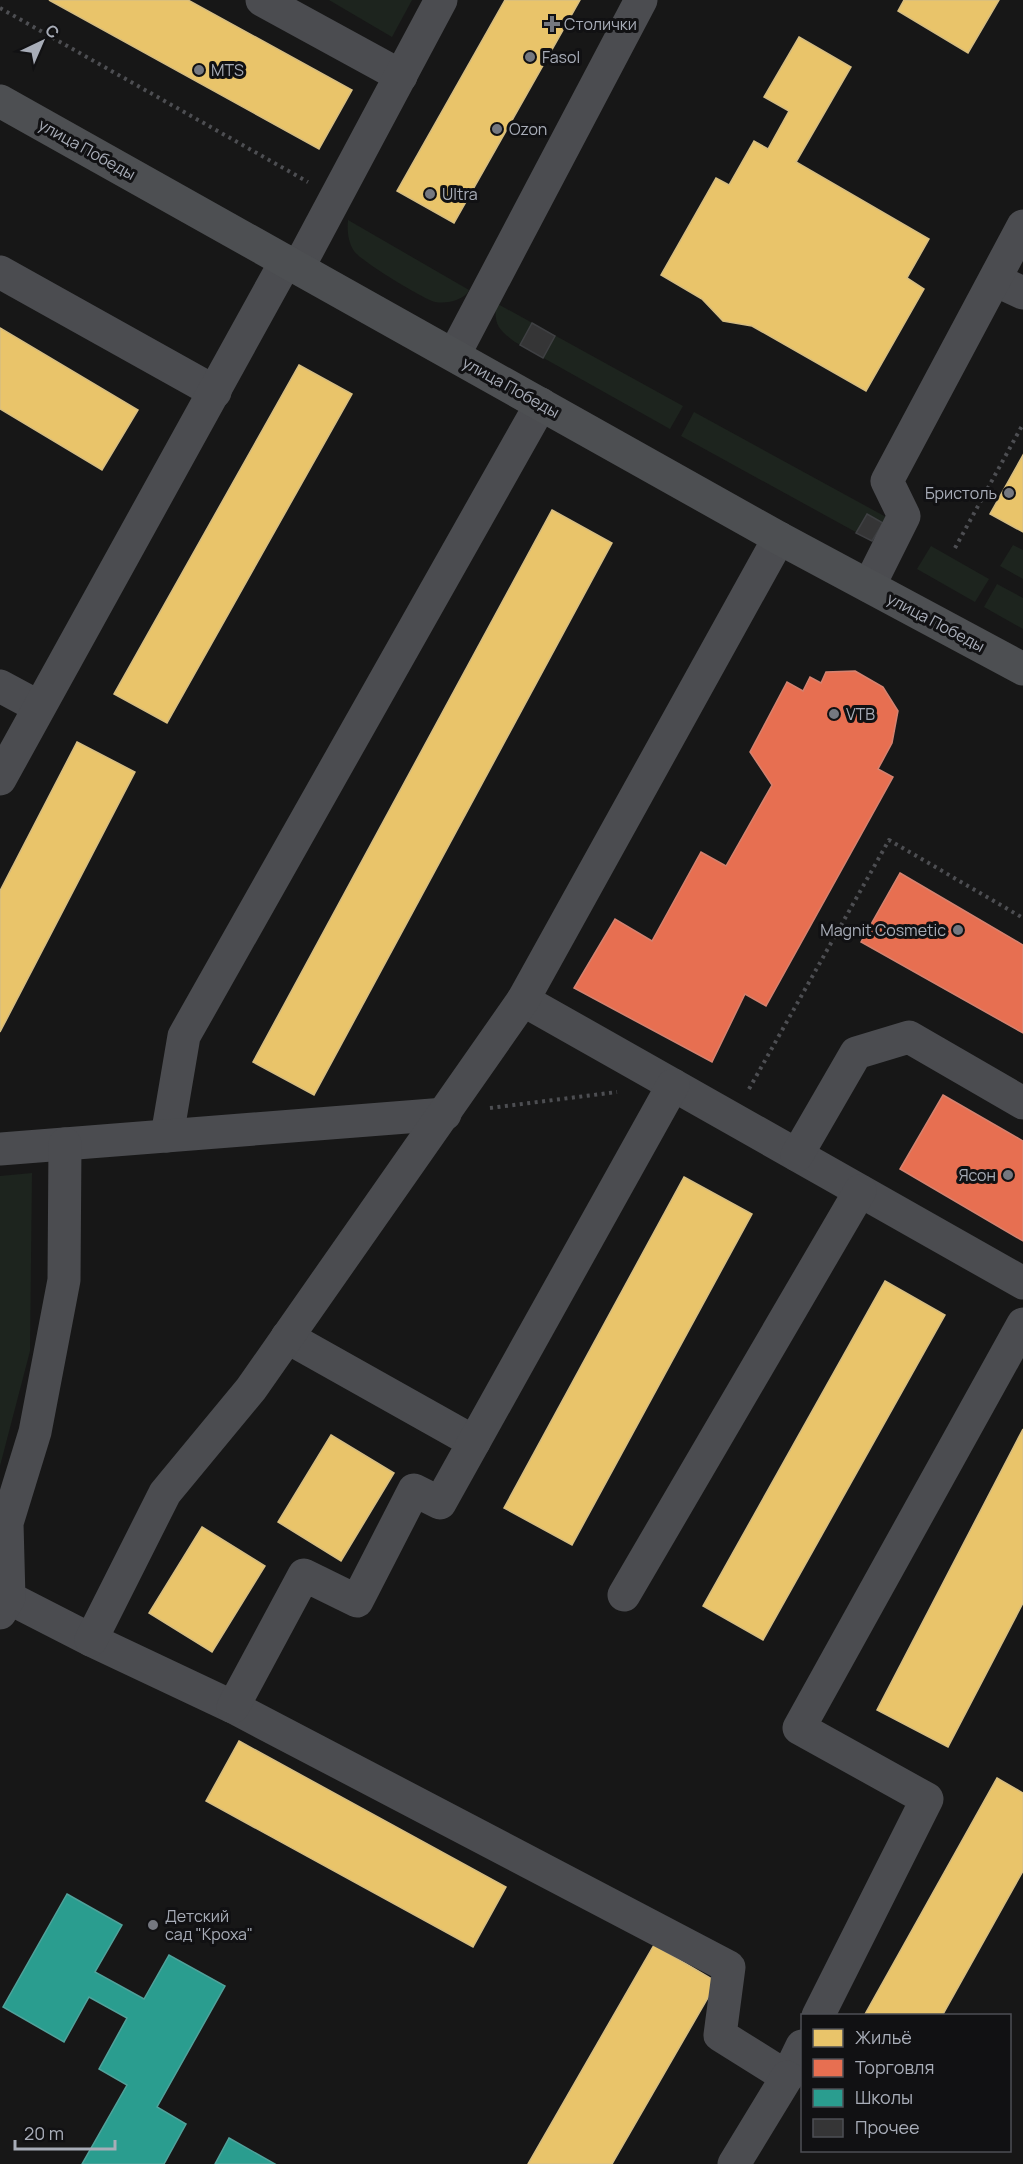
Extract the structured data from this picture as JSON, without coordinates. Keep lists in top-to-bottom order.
{
  "streets": {
    "main road": ["улица Победы"]
  },
  "places": {
    "health": ["Столички"],
    "other": [
      "Fasol",
      "MTS",
      "Ozon",
      "Ultra",
      "Бристоль",
      "VTB",
      "Magnit Cosmetic",
      "Ясон",
      "Детский сад \"Кроха\""
    ]
  },
  "legend": [
    "Жильё",
    "Торговля",
    "Школы",
    "Прочее"
  ],
  "scale_bar": "20 m",
  "north": "top right"
}
